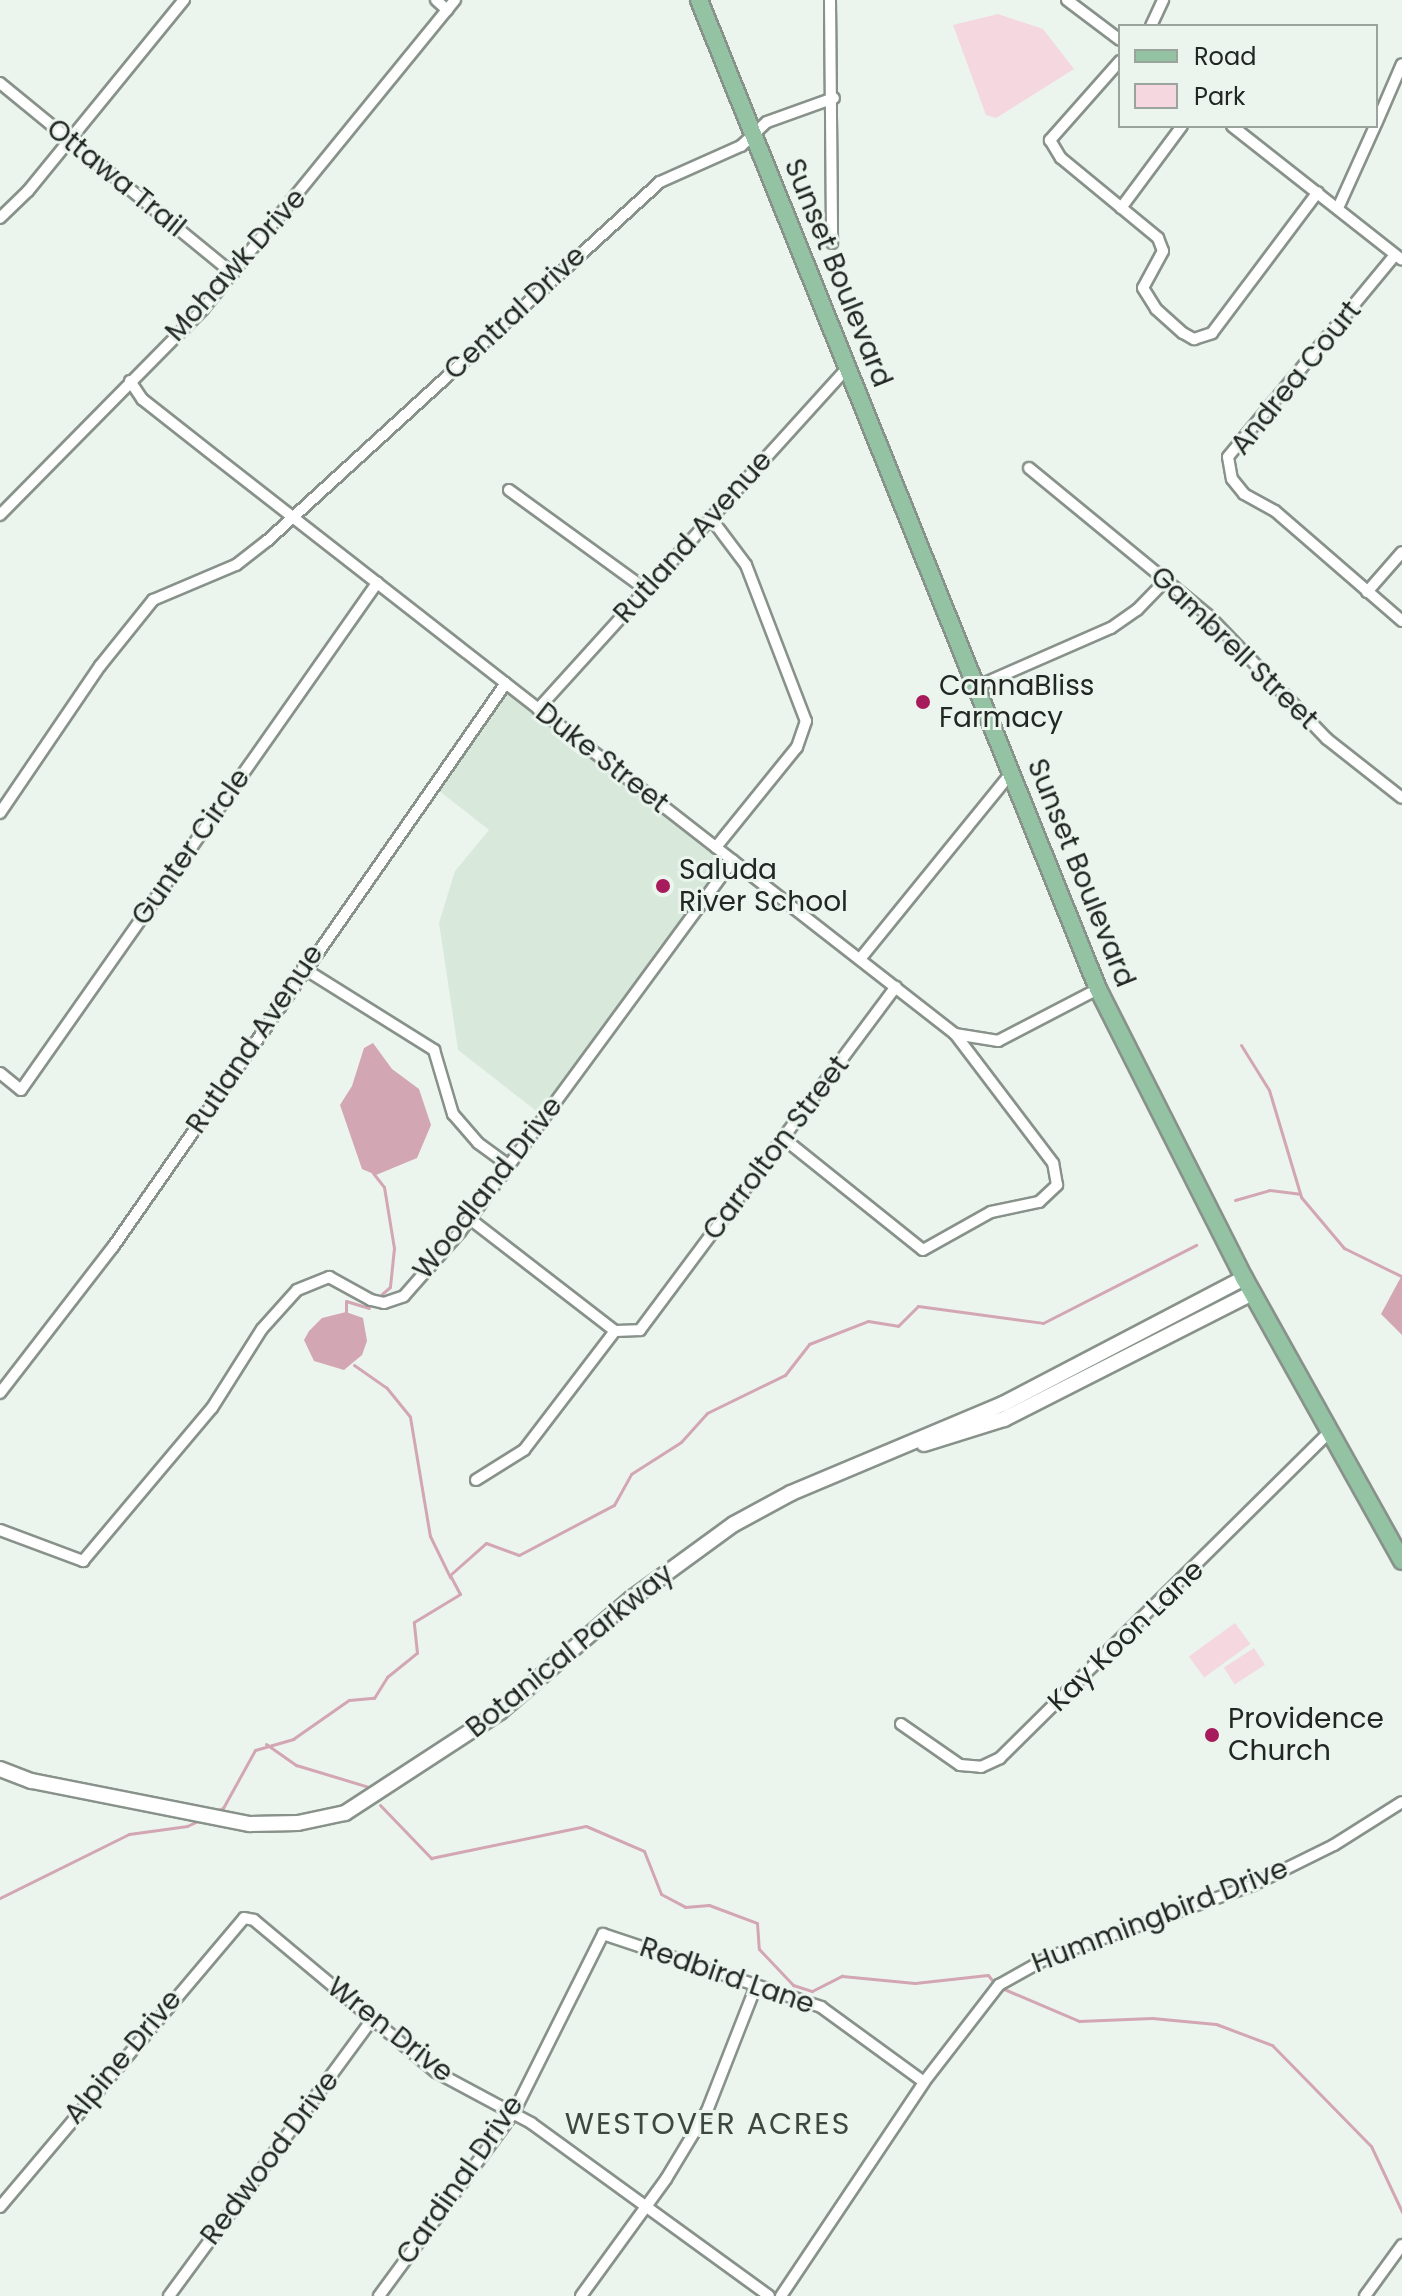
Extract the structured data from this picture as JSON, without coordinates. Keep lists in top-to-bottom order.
{
  "streets": {
    "main road": ["Sunset Boulevard"],
    "street": [
      "Ottawa Trail",
      "Mohawk Drive",
      "Central Drive",
      "Andrea Court",
      "Rutland Avenue",
      "Gambrell Street",
      "Duke Street",
      "Gunter Circle",
      "Carrolton Street",
      "Woodland Drive",
      "Kay Koon Lane",
      "Botanical Parkway",
      "Hummingbird Drive",
      "Redbird Lane",
      "Wren Drive",
      "Alpine Drive",
      "Redwood Drive",
      "Cardinal Drive"
    ]
  },
  "crossings": [
    ["Ottawa Trail", "Mohawk Drive"],
    ["Mohawk Drive", "Duke Street"],
    ["Sunset Boulevard", "Central Drive"],
    ["Sunset Boulevard", "Rutland Avenue"],
    ["Sunset Boulevard", "Duke Street"],
    ["Sunset Boulevard", "Kay Koon Lane"],
    ["Sunset Boulevard", "Botanical Parkway"],
    ["Central Drive", "Duke Street"],
    ["Rutland Avenue", "Duke Street"],
    ["Duke Street", "Gunter Circle"],
    ["Duke Street", "Carrolton Street"],
    ["Duke Street", "Woodland Drive"],
    ["Hummingbird Drive", "Redbird Lane"],
    ["Redbird Lane", "Cardinal Drive"],
    ["Wren Drive", "Alpine Drive"],
    ["Wren Drive", "Redwood Drive"],
    ["Wren Drive", "Cardinal Drive"]
  ],
  "districts": ["WESTOVER ACRES"],
  "places": ["CannaBliss Farmacy", "Saluda River School", "Providence Church"],
  "legend": ["Road", "Park"]
}
